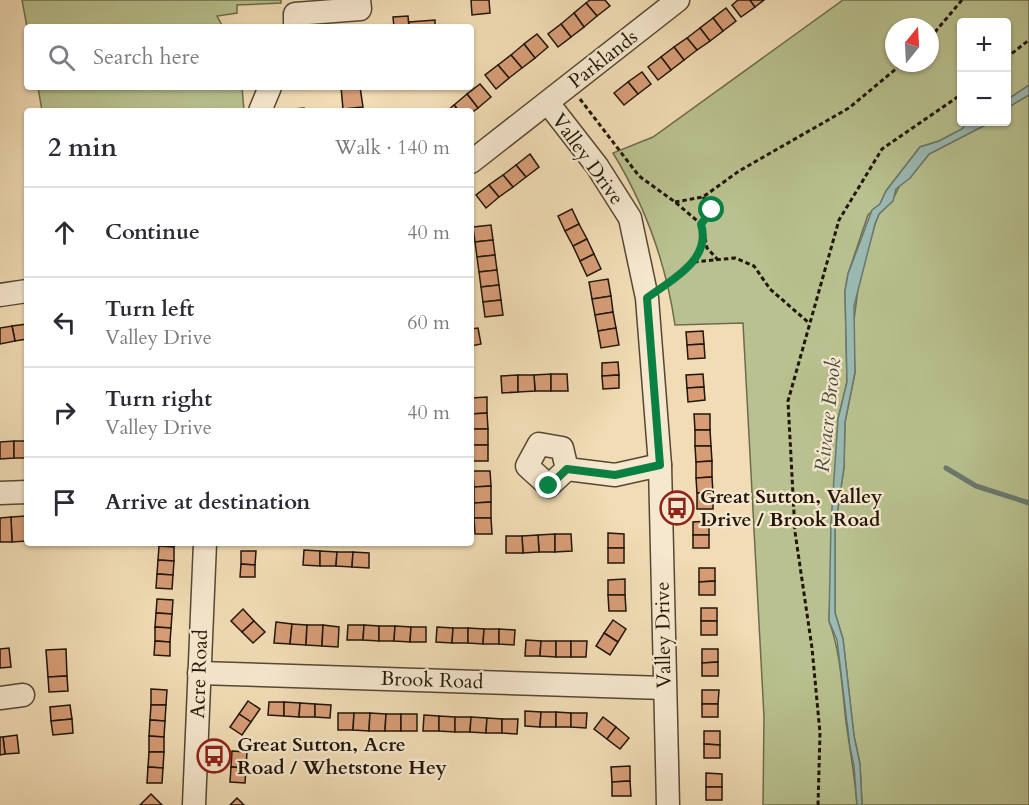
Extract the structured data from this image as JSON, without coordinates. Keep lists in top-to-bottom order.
{
  "streets": {
    "street": [
      "Parklands",
      "Valley Drive",
      "Acre Road",
      "Brook Road"
    ]
  },
  "crossings": [
    ["Parklands", "Valley Drive"],
    ["Valley Drive", "Brook Road"],
    ["Acre Road", "Brook Road"]
  ],
  "water": ["Rivacre Brook"],
  "places": {
    "bus stop": ["Great Sutton, Valley Drive / Brook Road", "Great Sutton, Acre Road / Whetstone Hey"]
  },
  "north": "top",
  "page": {
    "map_buttons": ["+", "−"],
    "search": "Search here",
    "heading": ["2 min", "Walk · 140 m"],
    "list": [
      ["Continue", "40 m"],
      ["Turn left", "Valley Drive", "60 m"],
      ["Turn right", "Valley Drive", "40 m"],
      "Arrive at destination"
    ]
  }
}
